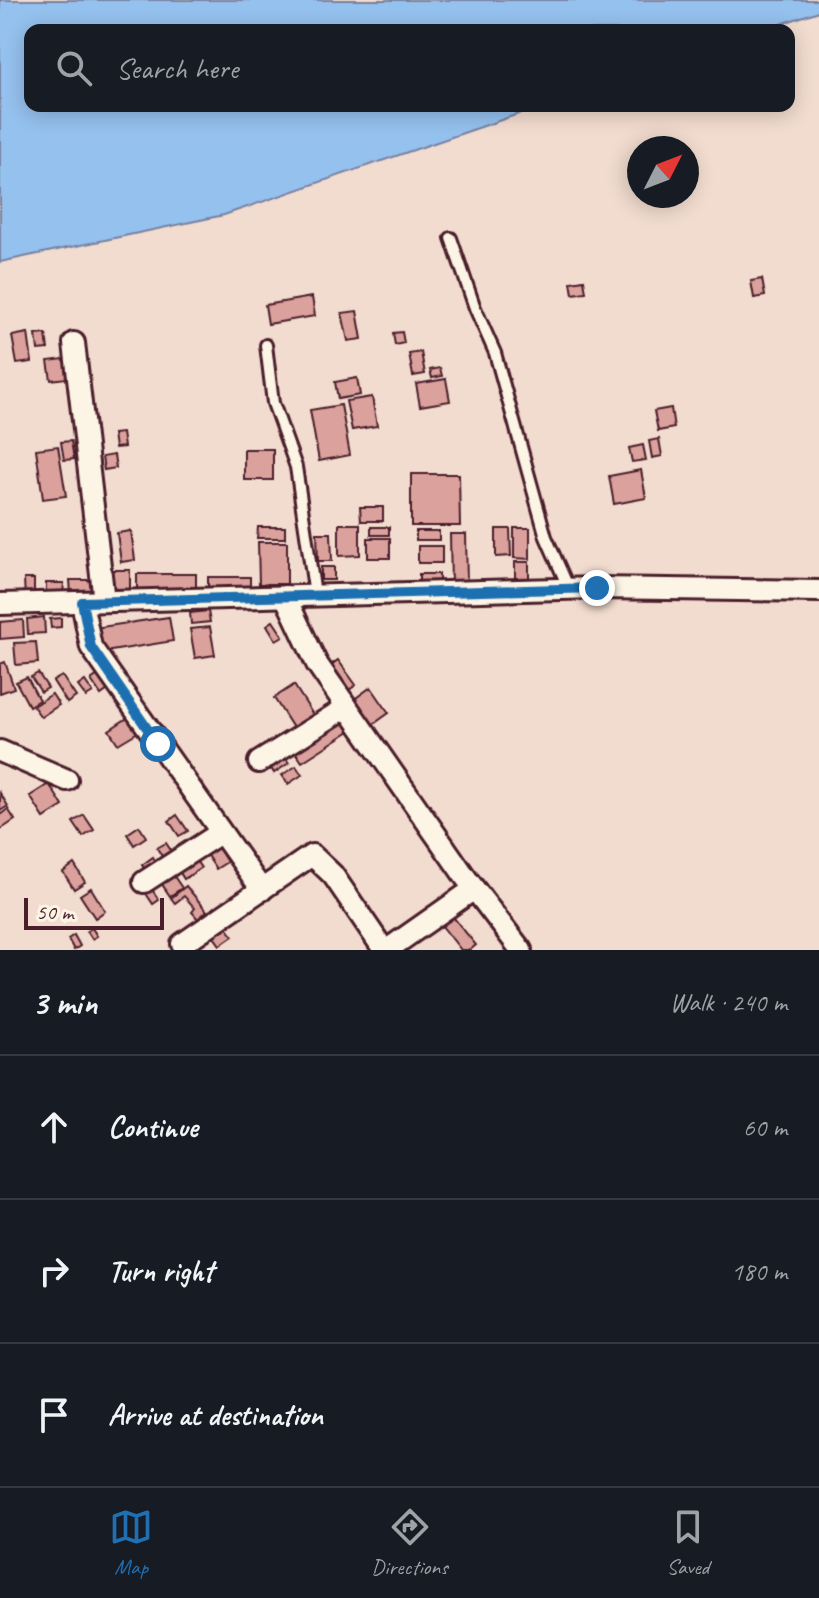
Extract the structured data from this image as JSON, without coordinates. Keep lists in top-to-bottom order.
{
  "scale_bar": "50 m",
  "north": "top right",
  "page": {
    "search": "Search here",
    "scale": "50 m",
    "heading": ["3 min", "Walk · 240 m"],
    "list": [
      ["Continue", "60 m"],
      ["Turn right", "180 m"],
      "Arrive at destination"
    ],
    "nav": ["Map", "Directions", "Saved"]
  }
}
